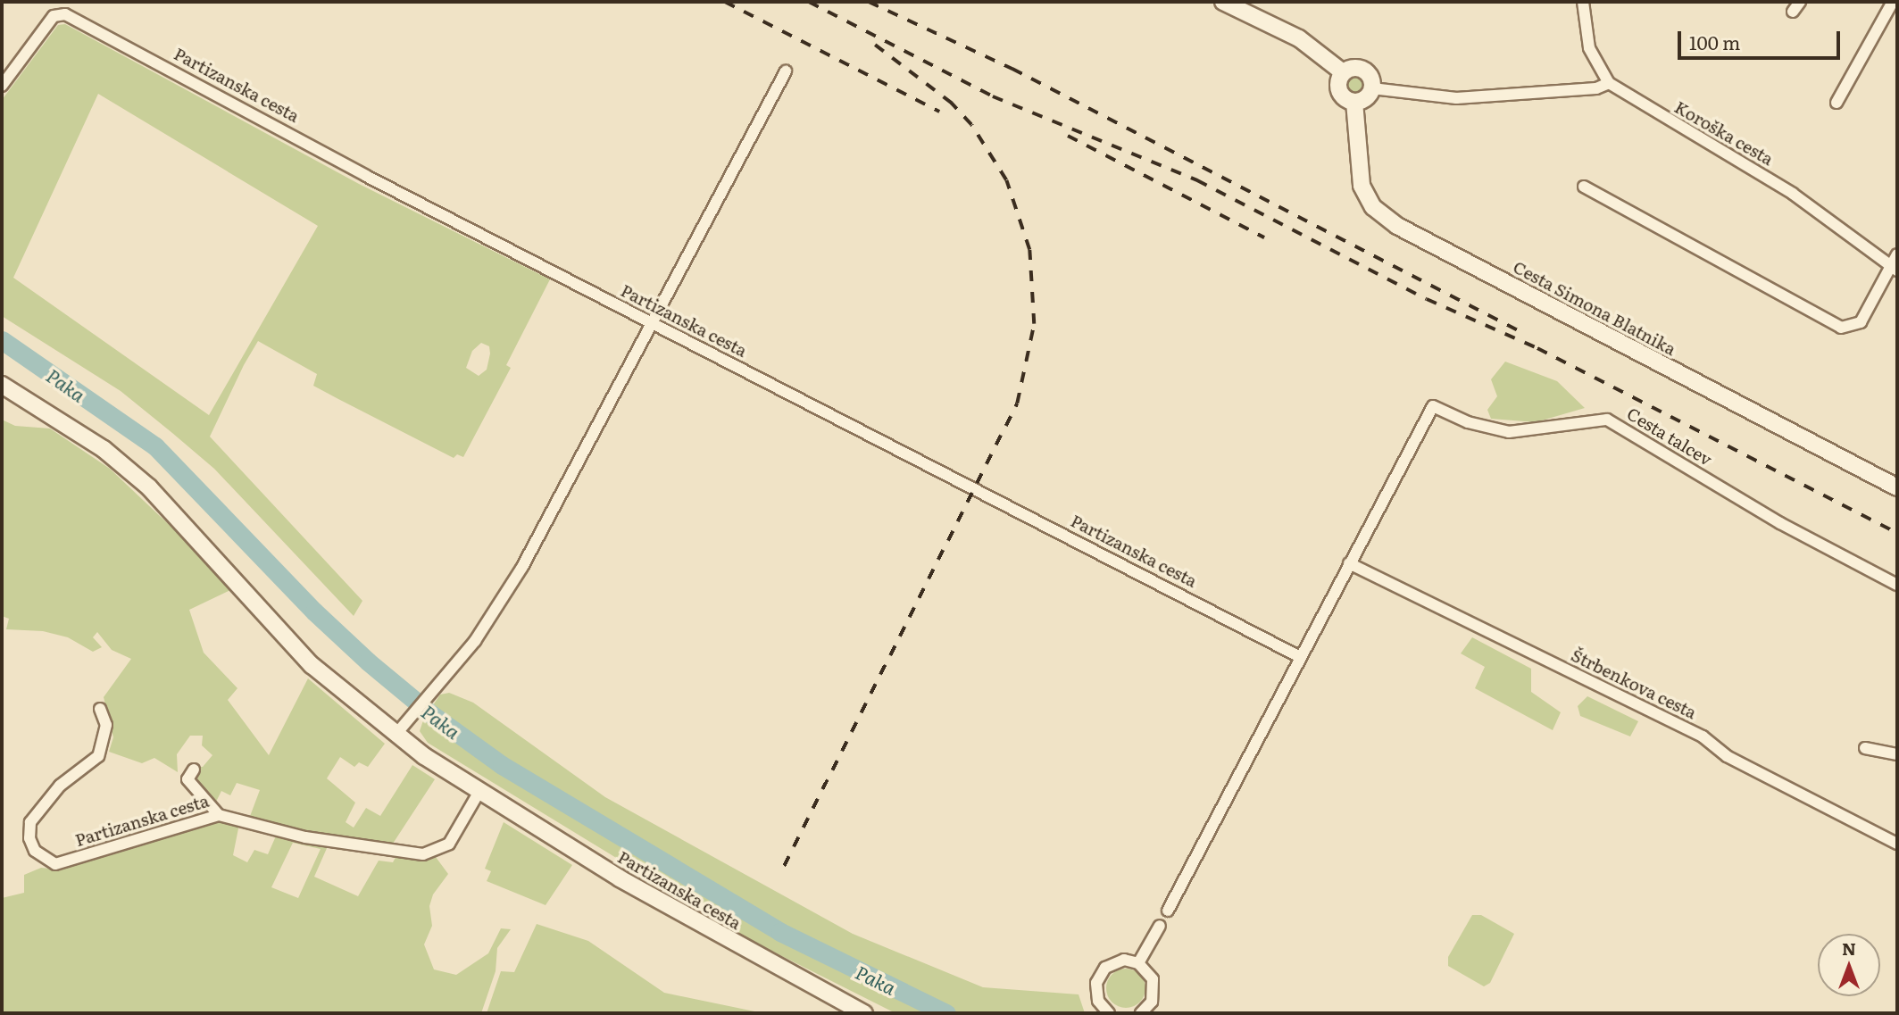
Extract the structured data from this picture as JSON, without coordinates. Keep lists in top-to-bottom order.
{
  "streets": {
    "main road": ["Partizanska cesta", "Cesta Simona Blatnika"],
    "street": ["Koroška cesta", "Cesta talcev", "Štrbenkova cesta"]
  },
  "crossings": [
    ["Cesta talcev", "Štrbenkova cesta"]
  ],
  "water": ["Paka"],
  "scale_bar": "100 m",
  "north": "top"
}
